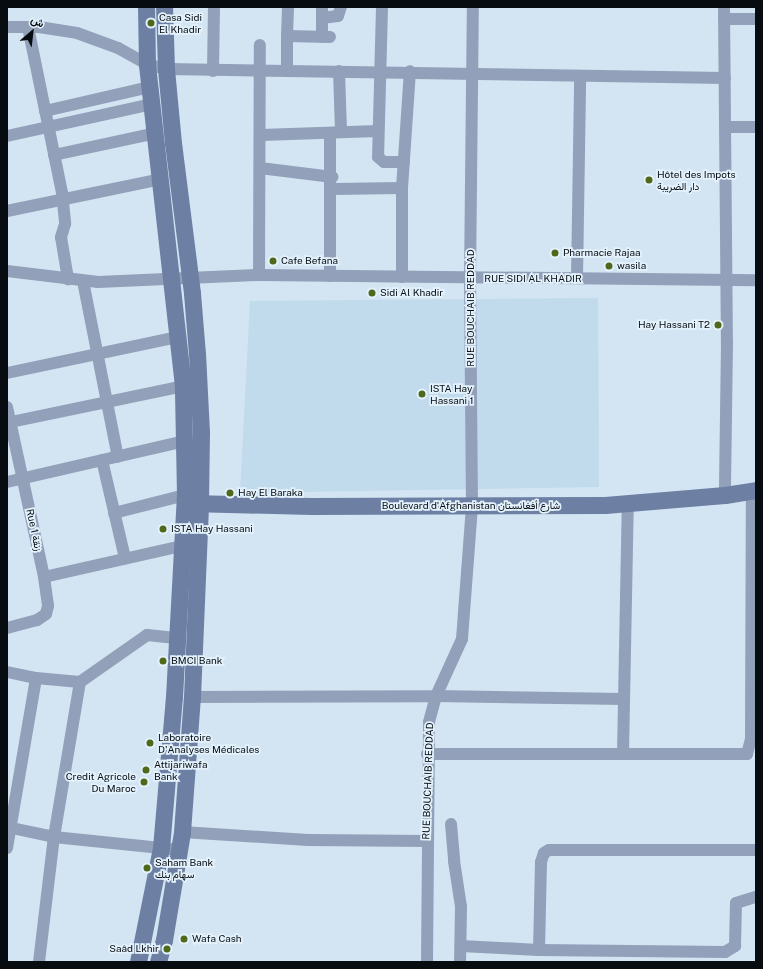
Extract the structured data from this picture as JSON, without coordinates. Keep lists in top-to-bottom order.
{
  "streets": {
    "main road": ["Boulevard d'Afghanistan شارع أفغانستان"],
    "street": ["RUE SIDI AL KHADIR", "RUE BOUCHAIB REDDAD", "Rue 1 زنقة"]
  },
  "crossings": [
    ["RUE SIDI AL KHADIR", "RUE BOUCHAIB REDDAD"],
    ["RUE BOUCHAIB REDDAD", "Boulevard d'Afghanistan شارع أفغانستان"]
  ],
  "places": [
    "Casa Sidi El Khadir",
    "Hôtel des Impots دار الضريبة",
    "Pharmacie Rajaa",
    "Cafe Befana",
    "wasila",
    "Sidi Al Khadir",
    "Hay Hassani T2",
    "ISTA Hay Hassani 1",
    "Hay El Baraka",
    "ISTA Hay Hassani",
    "BMCI Bank",
    "Laboratoire D'Analyses Médicales",
    "Attijariwafa Bank",
    "Credit Agricole Du Maroc",
    "Saham Bank سهام بنك",
    "Wafa Cash",
    "Saâd Lkhir"
  ],
  "north": "top right"
}
